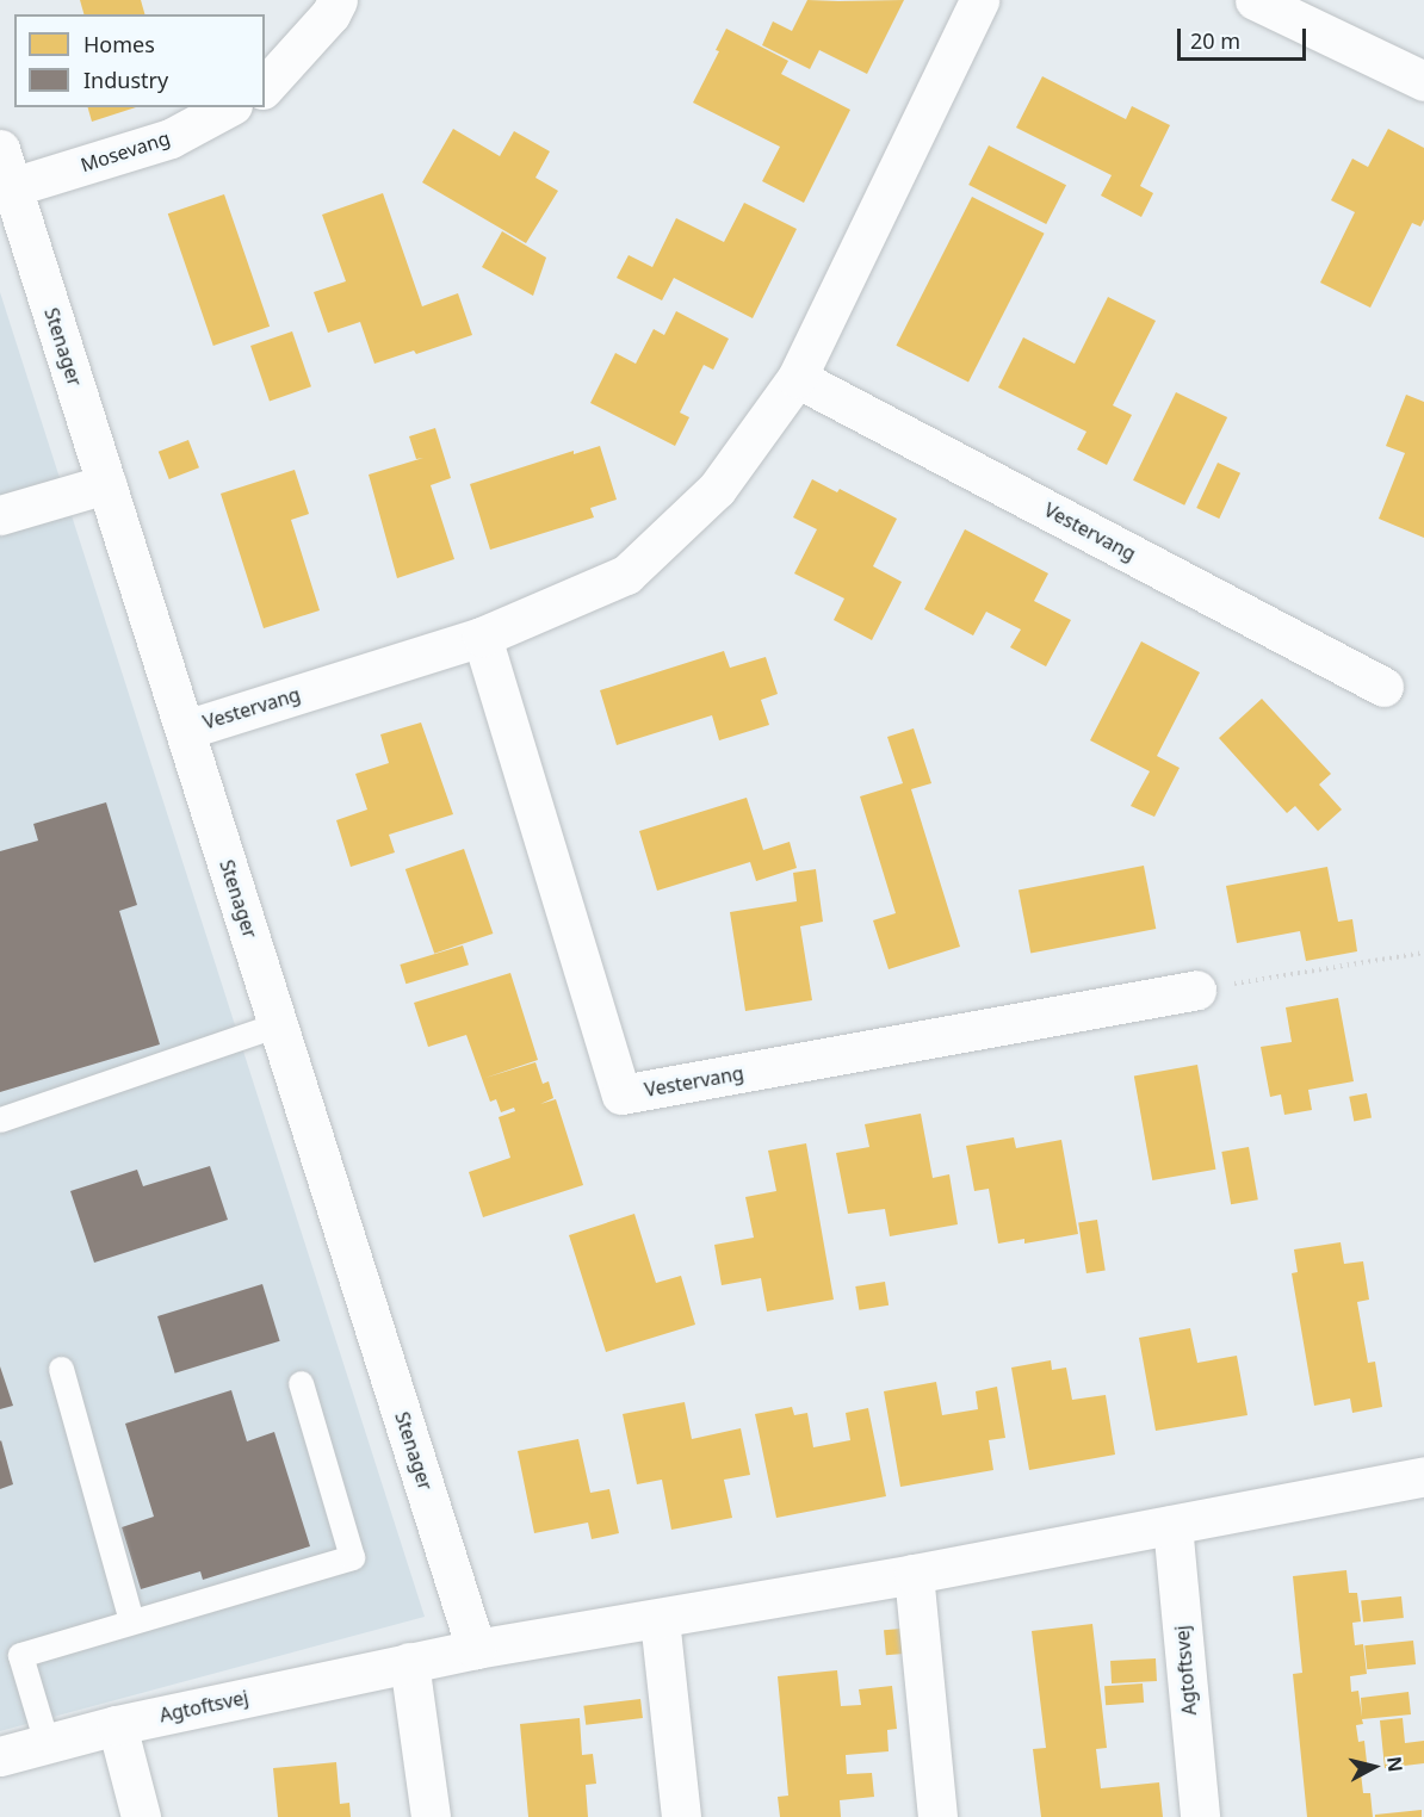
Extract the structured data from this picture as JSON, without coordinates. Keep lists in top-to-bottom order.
{
  "streets": {
    "street": [
      "Mosevang",
      "Stenager",
      "Vestervang",
      "Agtoftsvej"
    ]
  },
  "crossings": [
    ["Mosevang", "Stenager"],
    ["Stenager", "Vestervang"],
    ["Stenager", "Agtoftsvej"]
  ],
  "legend": ["Homes", "Industry"],
  "scale_bar": "20 m",
  "north": "right"
}
